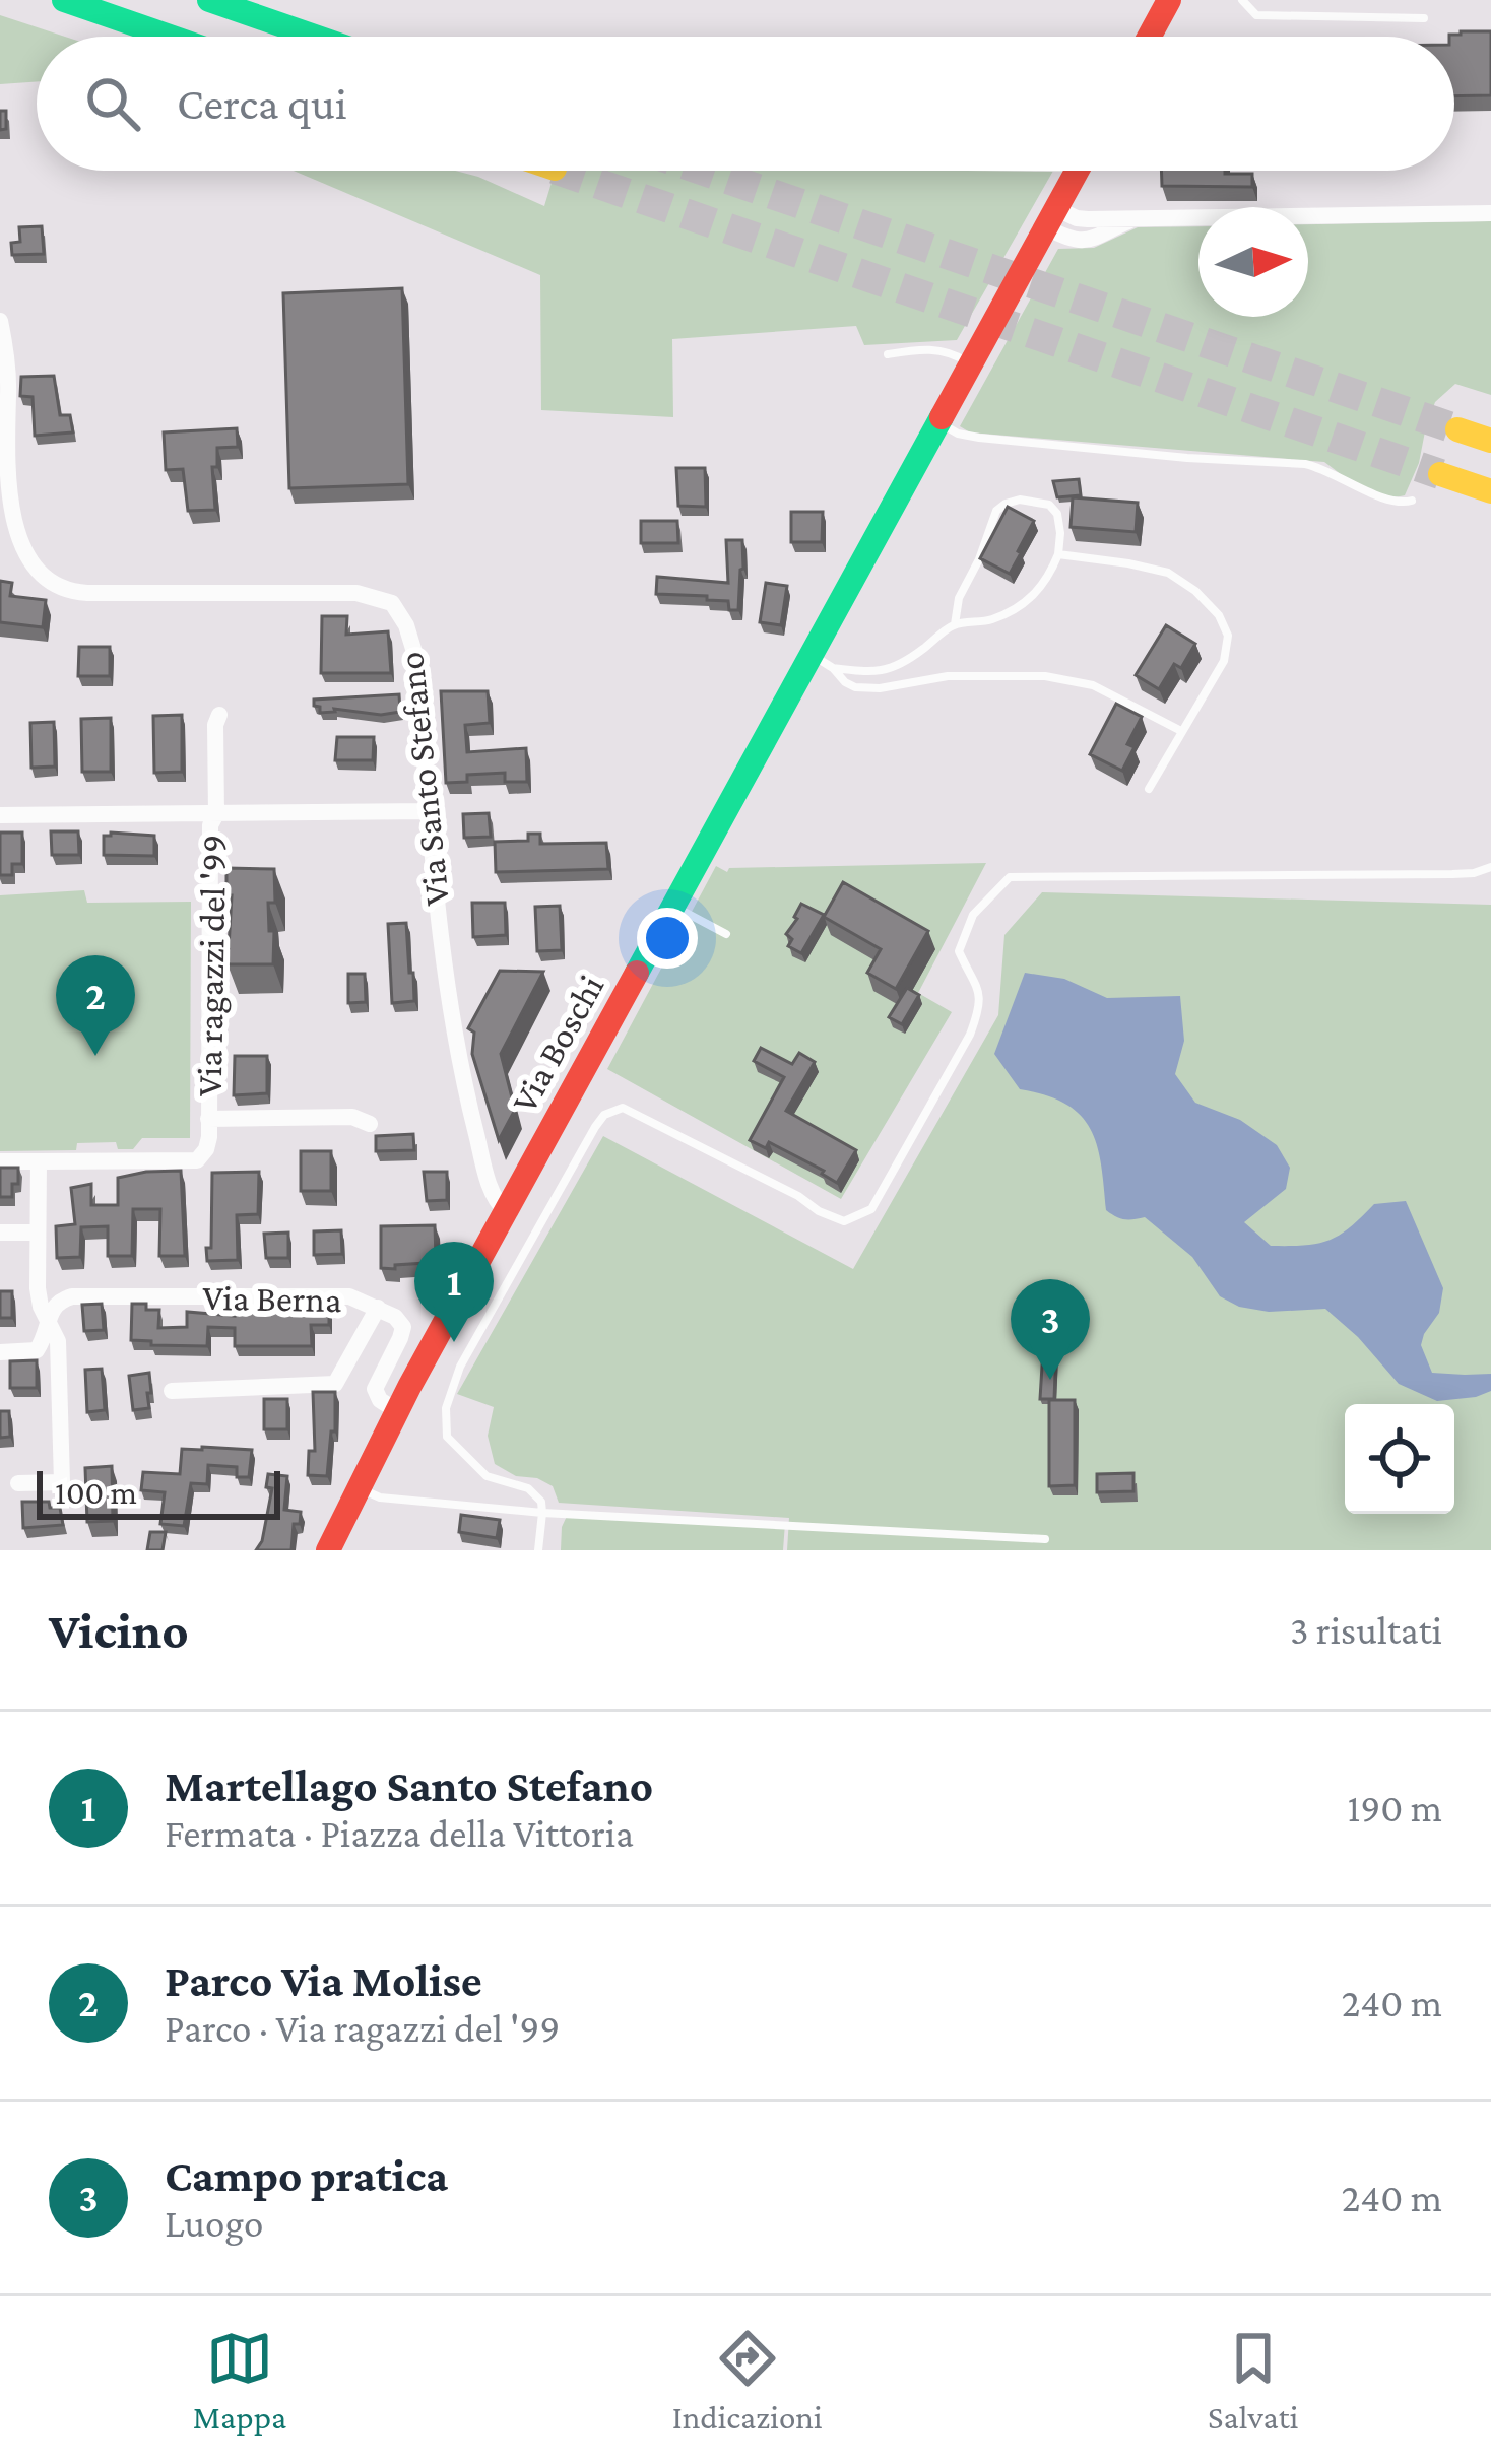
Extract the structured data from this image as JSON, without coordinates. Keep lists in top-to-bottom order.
{
  "streets": {
    "main road": ["Via Boschi"],
    "street": ["Via Santo Stefano", "Via ragazzi del '99", "Via Berna"]
  },
  "crossings": [
    ["Via Santo Stefano", "Via ragazzi del '99"],
    ["Via Santo Stefano", "Via Boschi"],
    ["Via Boschi", "Via Berna"]
  ],
  "scale_bar": "100 m",
  "north": "right",
  "page": {
    "search": "Cerca qui",
    "pins": ["2", "1", "3"],
    "scale": "100 m",
    "heading": ["Vicino", "3 risultati"],
    "list": [
      {
        "mark": "1",
        "name": "Martellago Santo Stefano",
        "note": "Fermata · Piazza della Vittoria",
        "value": "190 m"
      },
      {
        "mark": "2",
        "name": "Parco Via Molise",
        "note": "Parco · Via ragazzi del '99",
        "value": "240 m"
      },
      {
        "mark": "3",
        "name": "Campo pratica",
        "note": "Luogo",
        "value": "240 m"
      }
    ],
    "nav": ["Mappa", "Indicazioni", "Salvati"]
  }
}
